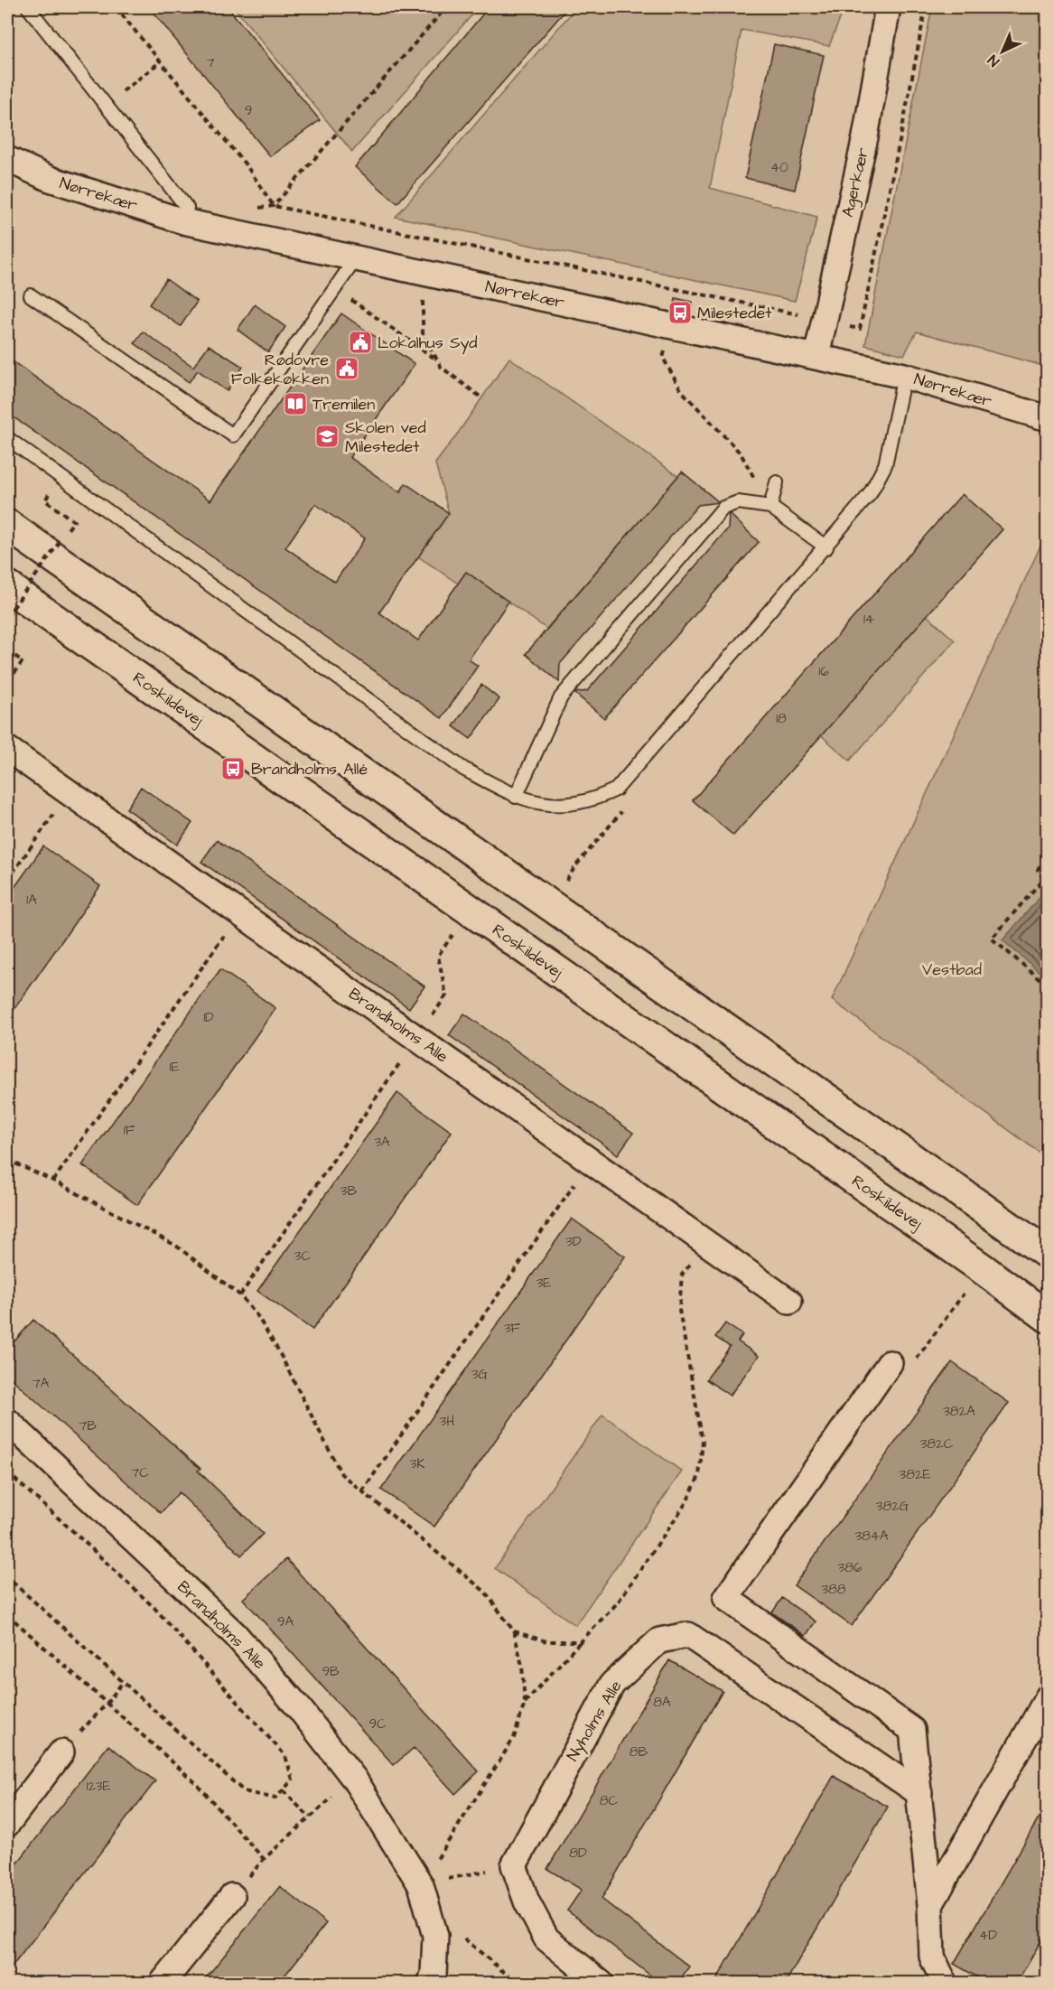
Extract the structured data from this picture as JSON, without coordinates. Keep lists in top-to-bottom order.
{
  "streets": {
    "main road": ["Roskildevej"],
    "street": [
      "Agerkær",
      "Nørrekær",
      "Brandholms Alle",
      "Nyholms Alle"
    ]
  },
  "crossings": [
    ["Agerkær", "Nørrekær"]
  ],
  "parks": ["Vestbad"],
  "places": {
    "bus stop": ["Milestedet", "Brandholms Allé"],
    "public building": ["Lokalhus Syd", "Rødovre Folkekøkken"],
    "library": ["Tremilen"],
    "school or university": ["Skolen ved Milestedet"]
  },
  "house_numbers": [
    "7",
    "9",
    "40",
    "14",
    "16",
    "18",
    "1A",
    "1D",
    "1E",
    "1F",
    "3A",
    "3B",
    "3D",
    "3C",
    "3E",
    "3F",
    "3G",
    "7A",
    "382A",
    "3H",
    "7B",
    "382C",
    "3K",
    "7C",
    "382E",
    "382G",
    "384A",
    "386",
    "388",
    "9A",
    "9B",
    "8A",
    "9C",
    "8B",
    "123E",
    "8C",
    "8D",
    "4D"
  ],
  "north": "bottom left"
}
